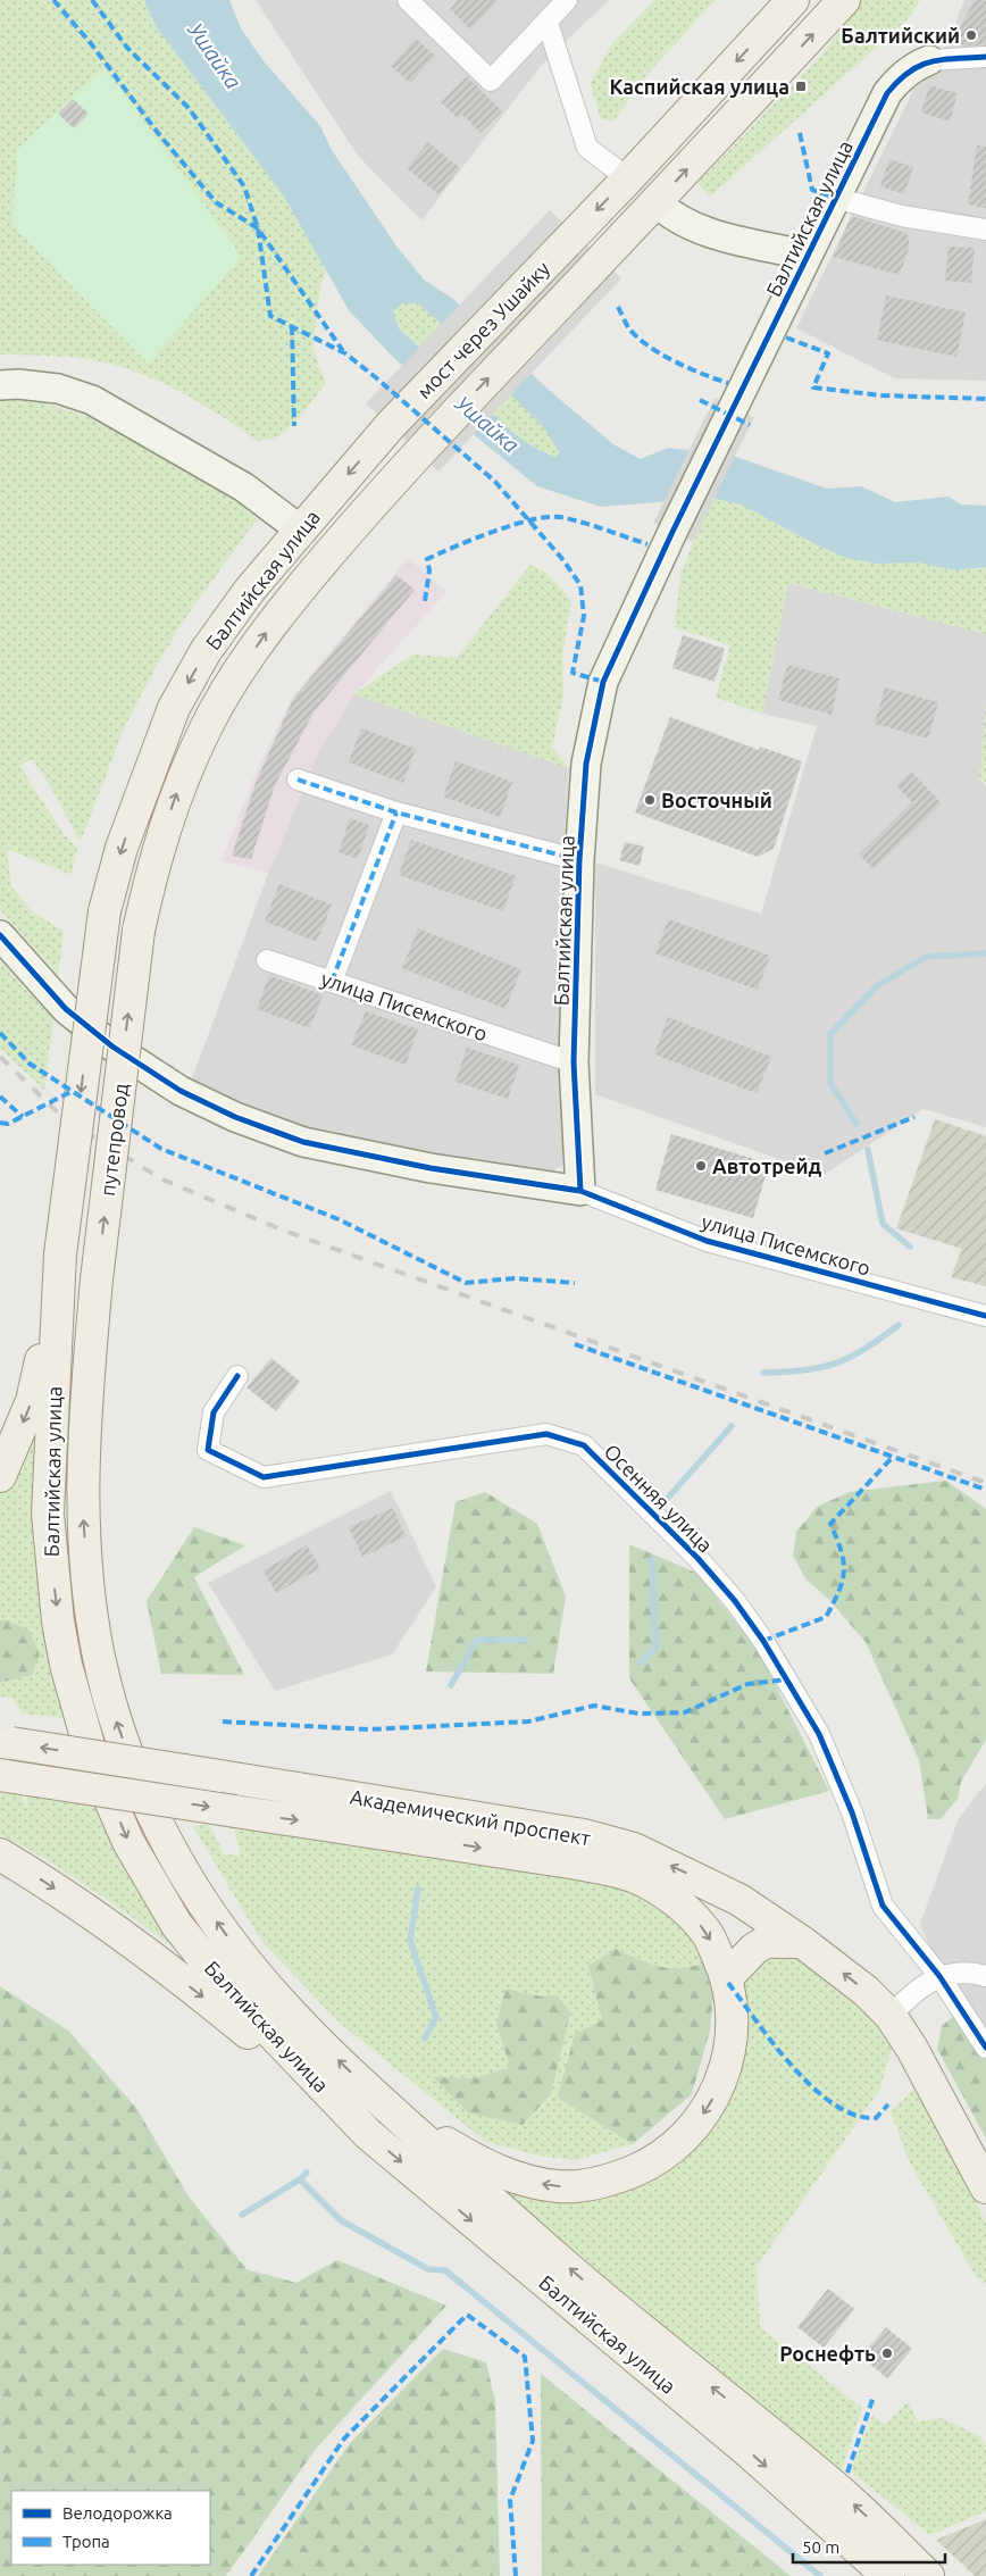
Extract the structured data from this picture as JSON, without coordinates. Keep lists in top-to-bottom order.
{
  "streets": {
    "main road": [
      "Балтийская улица",
      "мост через Ушайку",
      "путепровод",
      "Академический проспект"
    ],
    "street": ["улица Писемского", "Осенняя улица"]
  },
  "crossings": [
    ["Балтийская улица", "мост через Ушайку"],
    ["Балтийская улица", "улица Писемского"],
    ["Балтийская улица", "путепровод"]
  ],
  "water": ["Ушайка"],
  "places": {
    "other": [
      "Балтийский",
      "Восточный",
      "Автотрейд",
      "Роснефть"
    ],
    "transit": ["Каспийская улица"]
  },
  "legend": ["Велодорожка", "Тропа"],
  "scale_bar": "50 m"
}
